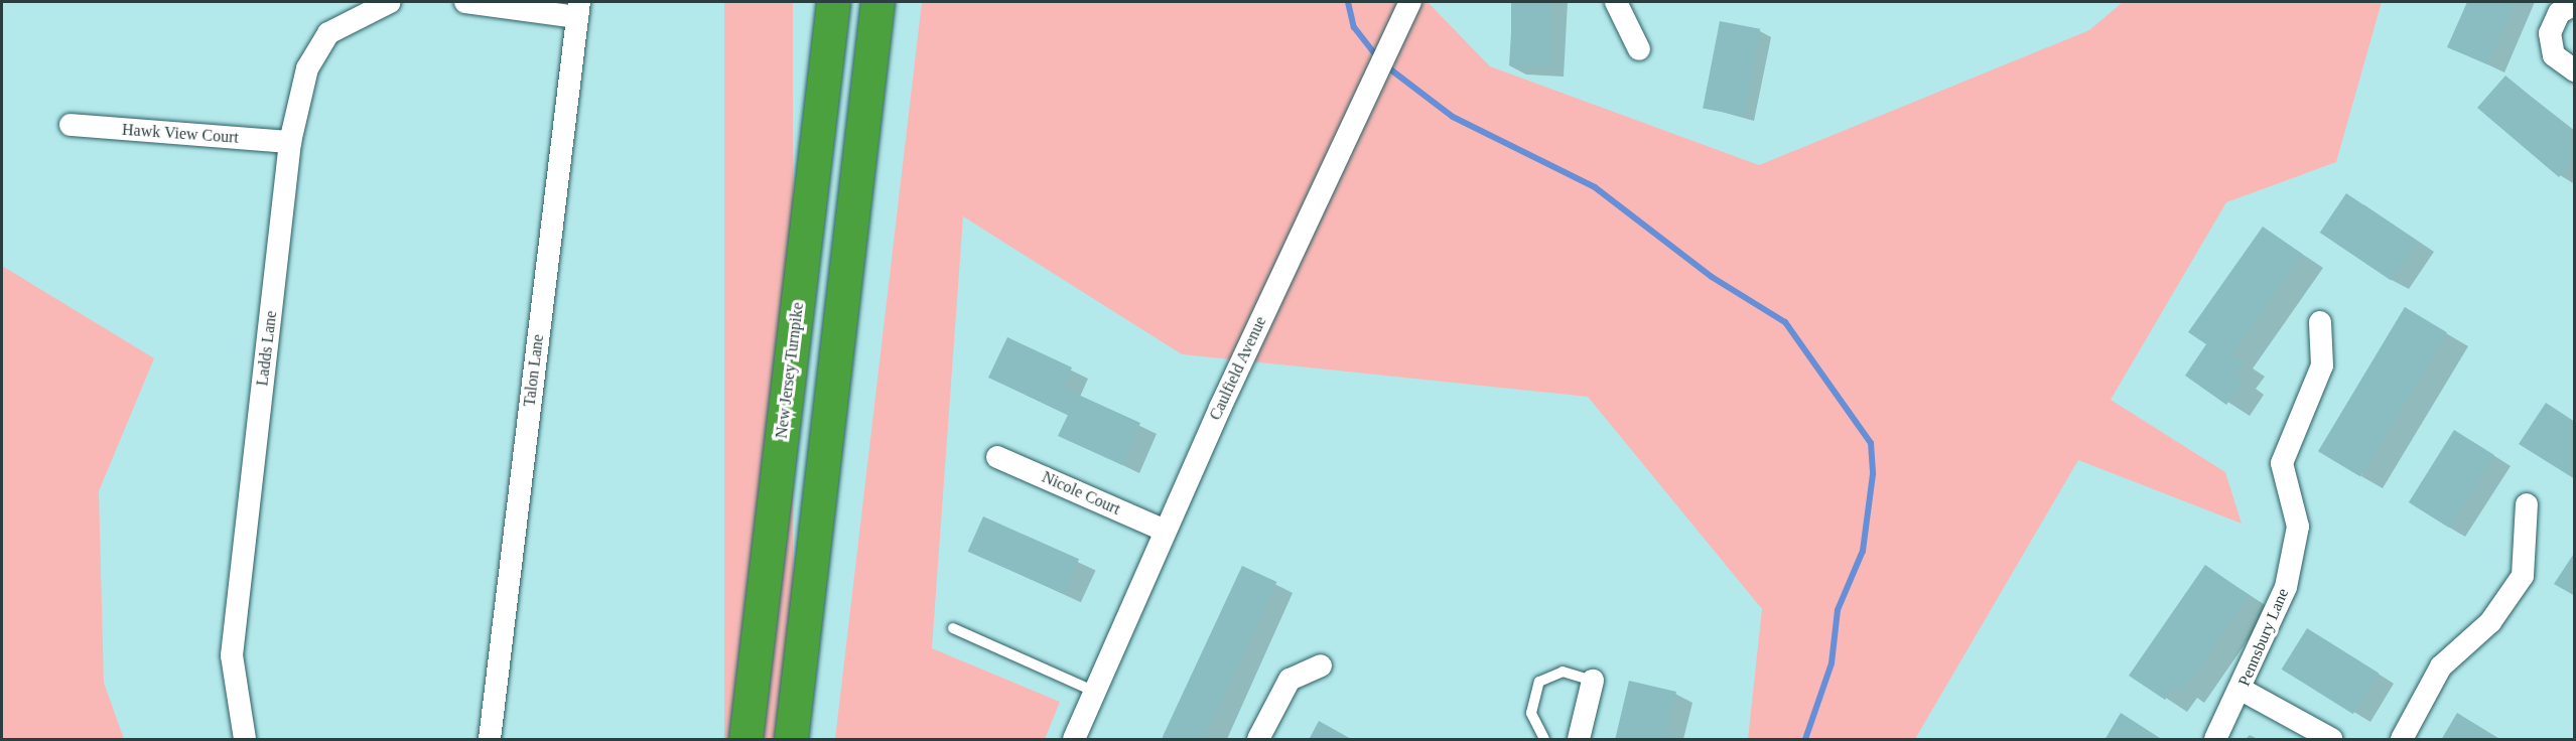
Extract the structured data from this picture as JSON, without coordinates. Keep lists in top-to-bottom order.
{
  "streets": {
    "highway": ["New Jersey Turnpike"],
    "street": [
      "Hawk View Court",
      "Ladds Lane",
      "Caulfield Avenue",
      "Talon Lane",
      "Nicole Court",
      "Pennsbury Lane"
    ]
  },
  "crossings": [
    ["Hawk View Court", "Ladds Lane"],
    ["Caulfield Avenue", "Nicole Court"]
  ]
}
